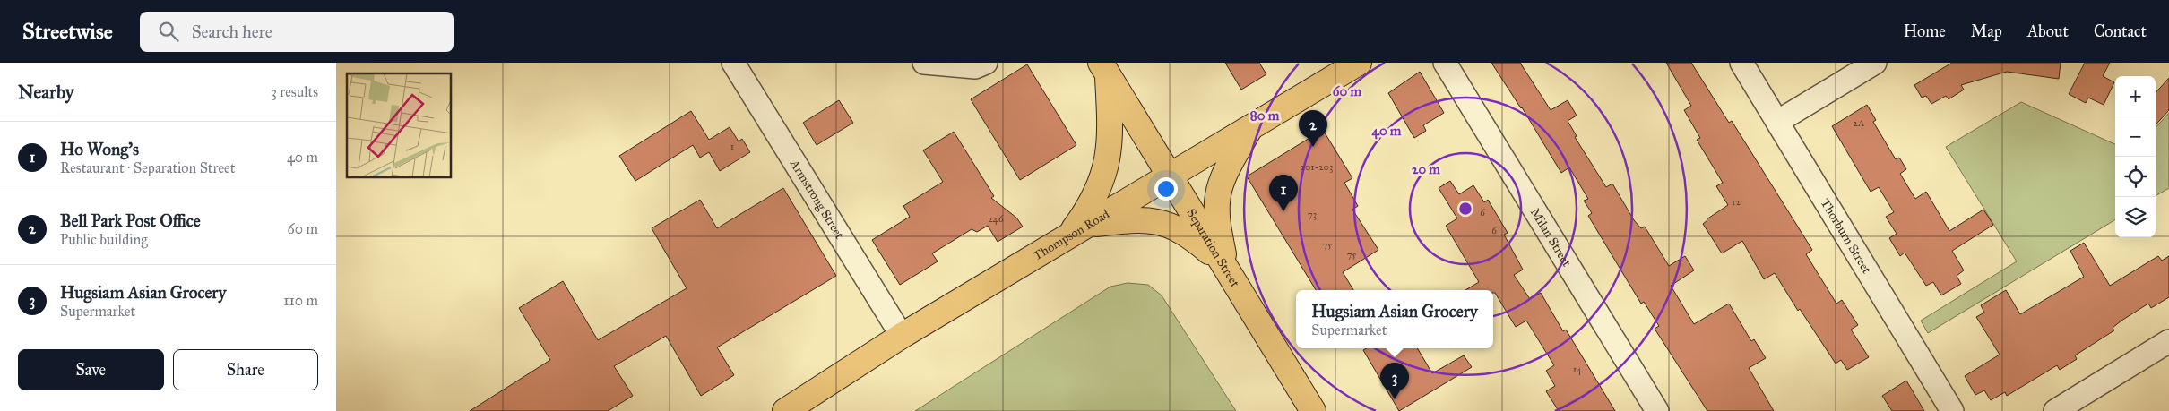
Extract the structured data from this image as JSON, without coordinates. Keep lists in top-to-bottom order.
{
  "streets": {
    "main road": ["Thompson Road", "Separation Street"],
    "street": ["Armstrong Street", "Thorburn Street", "Milan Street"]
  },
  "crossings": [
    ["Armstrong Street", "Thompson Road"],
    ["Thompson Road", "Separation Street"]
  ],
  "house_numbers": [
    "2A",
    "1",
    "201-203",
    "12",
    "6",
    "73",
    "246",
    "6",
    "75",
    "75",
    "14"
  ],
  "page": {
    "header": "Streetwise",
    "search": "Search here",
    "nav": [
      "Home",
      "Map",
      "About",
      "Contact"
    ],
    "heading": ["Nearby", "3 results"],
    "map_buttons": ["+", "−"],
    "pins": ["2", "1", "3"],
    "list": [
      {
        "mark": "1",
        "name": "Ho Wong's",
        "note": "Restaurant · Separation Street",
        "value": "40 m"
      },
      {
        "mark": "2",
        "name": "Bell Park Post Office",
        "note": "Public building",
        "value": "60 m"
      },
      {
        "mark": "3",
        "name": "Hugsiam Asian Grocery",
        "note": "Supermarket",
        "value": "110 m"
      }
    ],
    "popup": ["Hugsiam Asian Grocery", "Supermarket"],
    "buttons": ["Save", "Share"]
  },
  "rings": [
    "60 m",
    "80 m",
    "40 m",
    "20 m"
  ]
}
